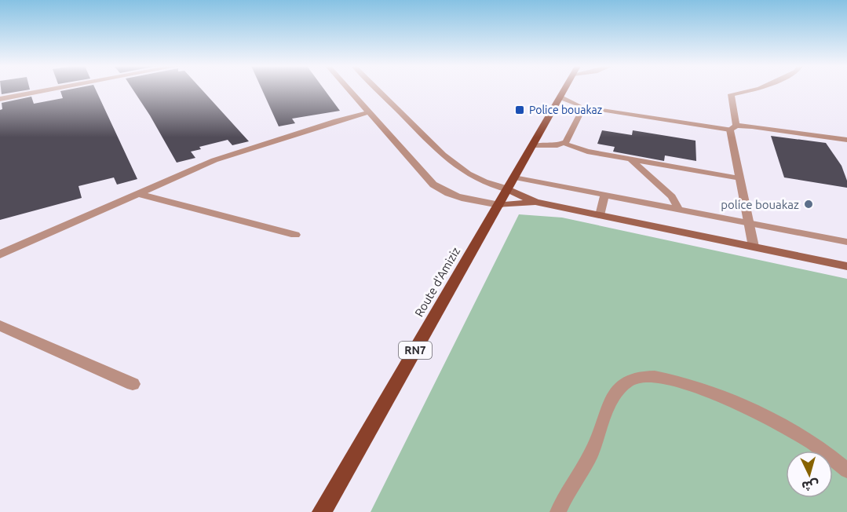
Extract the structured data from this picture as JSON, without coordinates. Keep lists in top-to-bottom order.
{
  "streets": {
    "main road": ["Route d'Amiziz", "RN7"]
  },
  "places": {
    "transit": ["Police bouakaz"],
    "other": ["police bouakaz"]
  },
  "north": "bottom"
}
